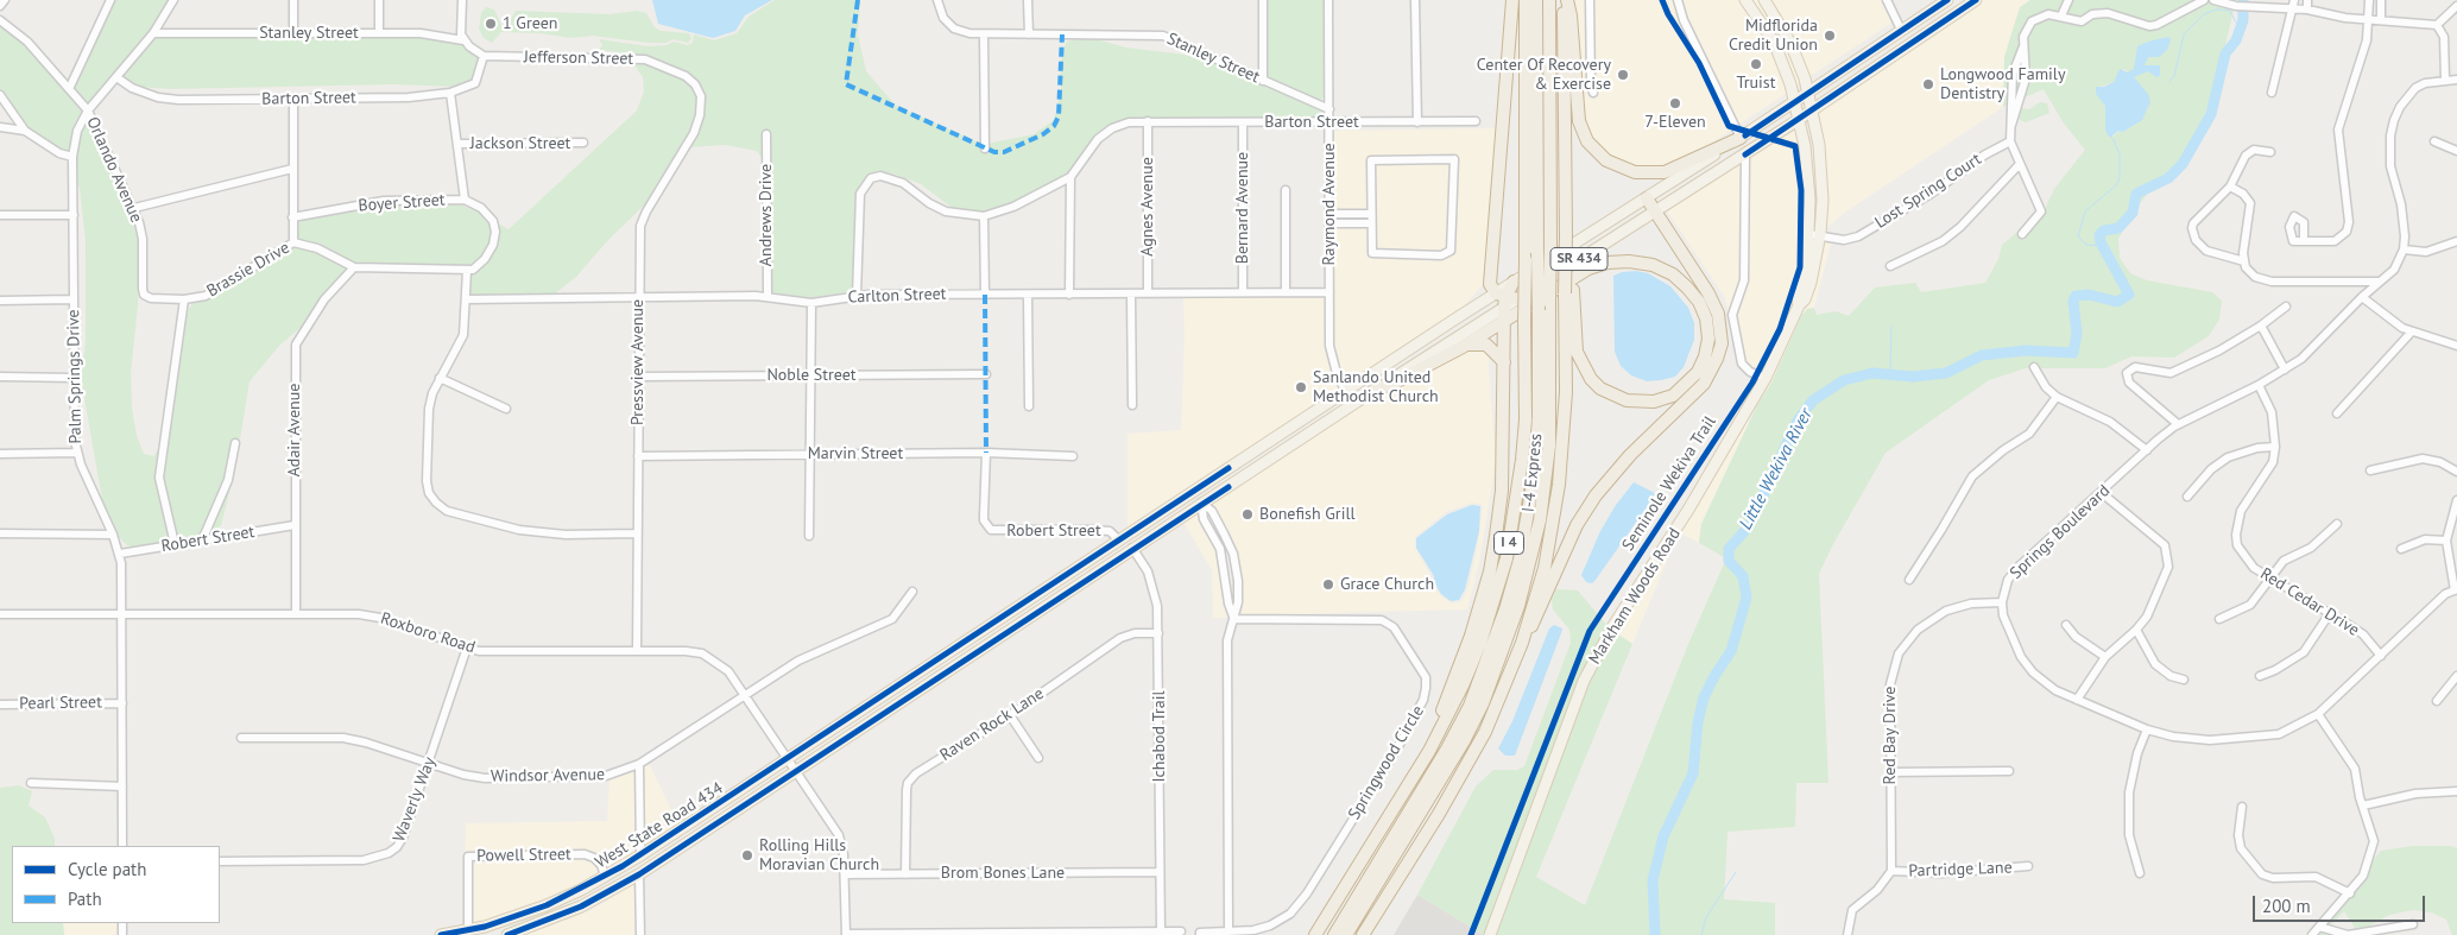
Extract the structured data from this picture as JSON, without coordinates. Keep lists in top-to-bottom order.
{
  "streets": {
    "highway": ["I-4 Express", "I 4"],
    "main road": ["SR 434", "Markham Woods Road", "West State Road 434"],
    "street": [
      "Stanley Street",
      "Jefferson Street",
      "Barton Street",
      "Jackson Street",
      "Orlando Avenue",
      "Lost Spring Court",
      "Boyer Street",
      "Raymond Avenue",
      "Agnes Avenue",
      "Bernard Avenue",
      "Andrews Drive",
      "Brassie Drive",
      "Carlton Street",
      "Pressview Avenue",
      "Noble Street",
      "Palm Springs Drive",
      "Adair Avenue",
      "Marvin Street",
      "Robert Street",
      "Springs Boulevard",
      "Red Cedar Drive",
      "Roxboro Road",
      "Pearl Street",
      "Raven Rock Lane",
      "Red Bay Drive",
      "Ichabod Trail",
      "Springwood Circle",
      "Windsor Avenue",
      "Waverly Way",
      "Powell Street",
      "Partridge Lane",
      "Brom Bones Lane"
    ],
    "cycle path": ["Seminole Wekiva Trail"]
  },
  "crossings": [
    ["Stanley Street", "Raymond Avenue"],
    ["Stanley Street", "Palm Springs Drive"],
    ["Jefferson Street", "Barton Street"],
    ["Jefferson Street", "Pressview Avenue"],
    ["Barton Street", "Raymond Avenue"],
    ["Barton Street", "Agnes Avenue"],
    ["Barton Street", "Bernard Avenue"],
    ["Barton Street", "Palm Springs Drive"],
    ["Orlando Avenue", "Brassie Drive"],
    ["Orlando Avenue", "Palm Springs Drive"],
    ["Lost Spring Court", "Markham Woods Road"],
    ["Boyer Street", "Brassie Drive"],
    ["Raymond Avenue", "SR 434"],
    ["Raymond Avenue", "Carlton Street"],
    ["Agnes Avenue", "Carlton Street"],
    ["Bernard Avenue", "Carlton Street"],
    ["Andrews Drive", "Carlton Street"],
    ["SR 434", "Robert Street"],
    ["SR 434", "Markham Woods Road"],
    ["SR 434", "Roxboro Road"],
    ["SR 434", "Ichabod Trail"],
    ["SR 434", "West State Road 434"],
    ["Brassie Drive", "Adair Avenue"],
    ["Brassie Drive", "Robert Street"],
    ["Carlton Street", "Pressview Avenue"],
    ["Pressview Avenue", "Noble Street"],
    ["Pressview Avenue", "Marvin Street"],
    ["Pressview Avenue", "Roxboro Road"],
    ["Palm Springs Drive", "Robert Street"],
    ["Palm Springs Drive", "Roxboro Road"],
    ["Palm Springs Drive", "Pearl Street"],
    ["Adair Avenue", "Robert Street"],
    ["Adair Avenue", "Roxboro Road"],
    ["Marvin Street", "Robert Street"],
    ["Springs Boulevard", "Red Cedar Drive"],
    ["Springs Boulevard", "Red Bay Drive"],
    ["Roxboro Road", "Windsor Avenue"],
    ["Roxboro Road", "Waverly Way"],
    ["Roxboro Road", "West State Road 434"],
    ["Roxboro Road", "Brom Bones Lane"],
    ["Raven Rock Lane", "Ichabod Trail"],
    ["Raven Rock Lane", "Brom Bones Lane"],
    ["Red Bay Drive", "Partridge Lane"],
    ["Ichabod Trail", "Brom Bones Lane"],
    ["Windsor Avenue", "Waverly Way"],
    ["West State Road 434", "Powell Street"]
  ],
  "water": ["Little Wekiva River"],
  "places": [
    "1 Green",
    "Midflorida Credit Union",
    "Truist",
    "Center Of Recovery & Exercise",
    "Longwood Family Dentistry",
    "7-Eleven",
    "Sanlando United Methodist Church",
    "Bonefish Grill",
    "Grace Church",
    "Rolling Hills Moravian Church"
  ],
  "legend": ["Cycle path", "Path"],
  "scale_bar": "200 m"
}
